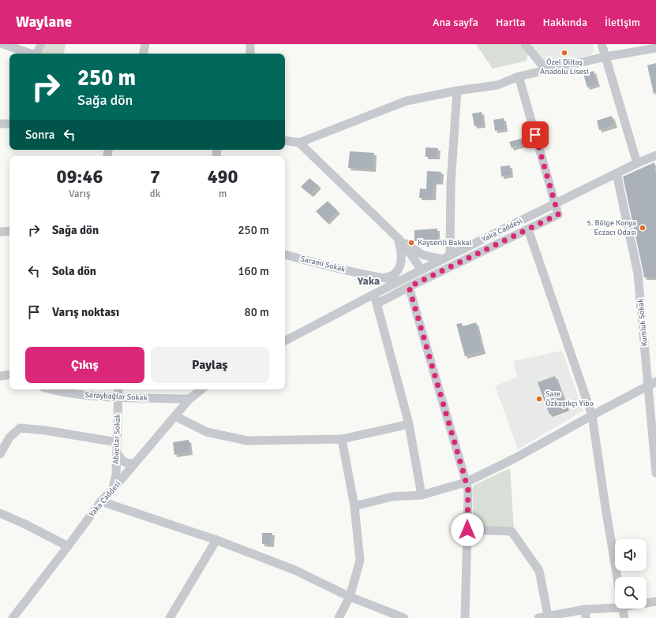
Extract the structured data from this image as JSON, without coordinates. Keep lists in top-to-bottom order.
{
  "streets": {
    "street": [
      "Yaka Caddesi",
      "Sarami Sokak",
      "Kumluk Sokak",
      "Saraybağlar Sokak",
      "Abacılar Sokak"
    ]
  },
  "crossings": [
    ["Yaka Caddesi", "Sarami Sokak"],
    ["Yaka Caddesi", "Kumluk Sokak"],
    ["Yaka Caddesi", "Saraybağlar Sokak"],
    ["Yaka Caddesi", "Abacılar Sokak"],
    ["Saraybağlar Sokak", "Abacılar Sokak"]
  ],
  "districts": ["Yaka"],
  "places": [
    "Özel Diltaş Anadolu Lisesi",
    "5. Bölge Konya Eczacı Odası",
    "Kayserili Bakkal",
    "Sare Özkaşıkçı Yibo"
  ],
  "page": {
    "header": "Waylane",
    "nav": [
      "Ana sayfa",
      "Harita",
      "Hakkında",
      "İletişim"
    ],
    "turn": ["250 m", "Sağa dön"],
    "then": "Sonra",
    "eta": [
      "09:46",
      "Varış",
      "7",
      "dk",
      "490",
      "m"
    ],
    "list": [
      {
        "name": "Sağa dön",
        "value": "250 m"
      },
      {
        "name": "Sola dön",
        "value": "160 m"
      },
      {
        "name": "Varış noktası",
        "value": "80 m"
      }
    ],
    "buttons": ["Çıkış", "Paylaş"]
  }
}
